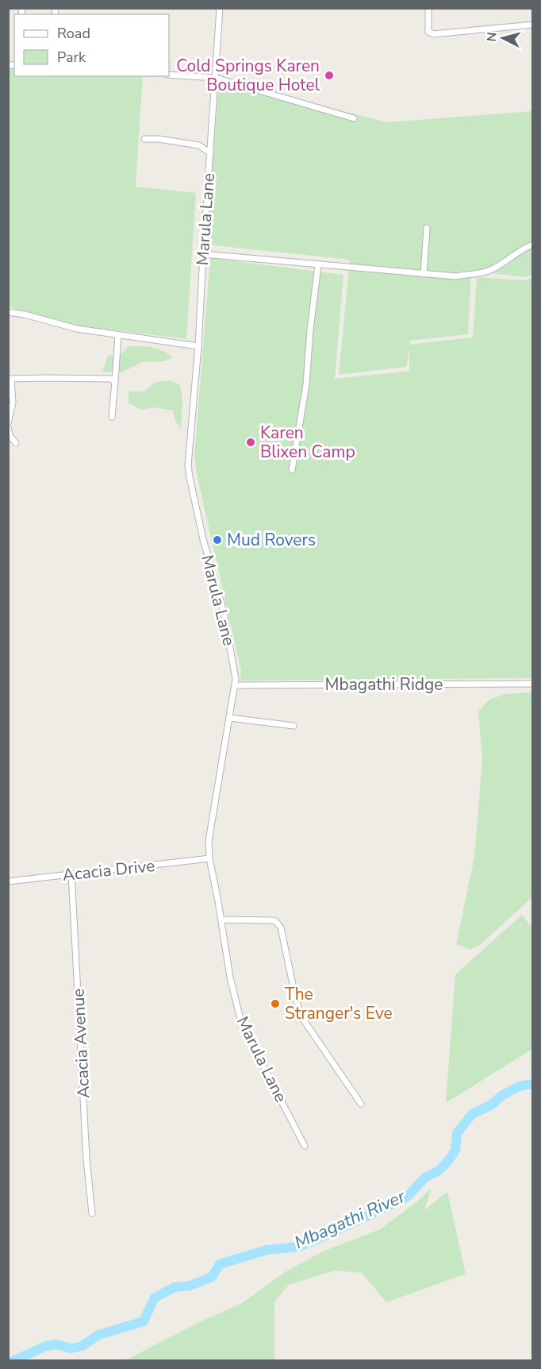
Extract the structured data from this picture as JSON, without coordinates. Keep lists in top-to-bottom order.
{
  "streets": {
    "street": [
      "Marula Lane",
      "Mbagathi Ridge",
      "Acacia Drive",
      "Acacia Avenue"
    ]
  },
  "crossings": [
    ["Marula Lane", "Mbagathi Ridge"],
    ["Marula Lane", "Acacia Drive"],
    ["Acacia Drive", "Acacia Avenue"]
  ],
  "water": ["Mbagathi River"],
  "places": [
    "Cold Springs Karen Boutique Hotel",
    "Karen Blixen Camp",
    "Mud Rovers",
    "The Stranger's Eve"
  ],
  "legend": ["Road", "Park"],
  "north": "left"
}
